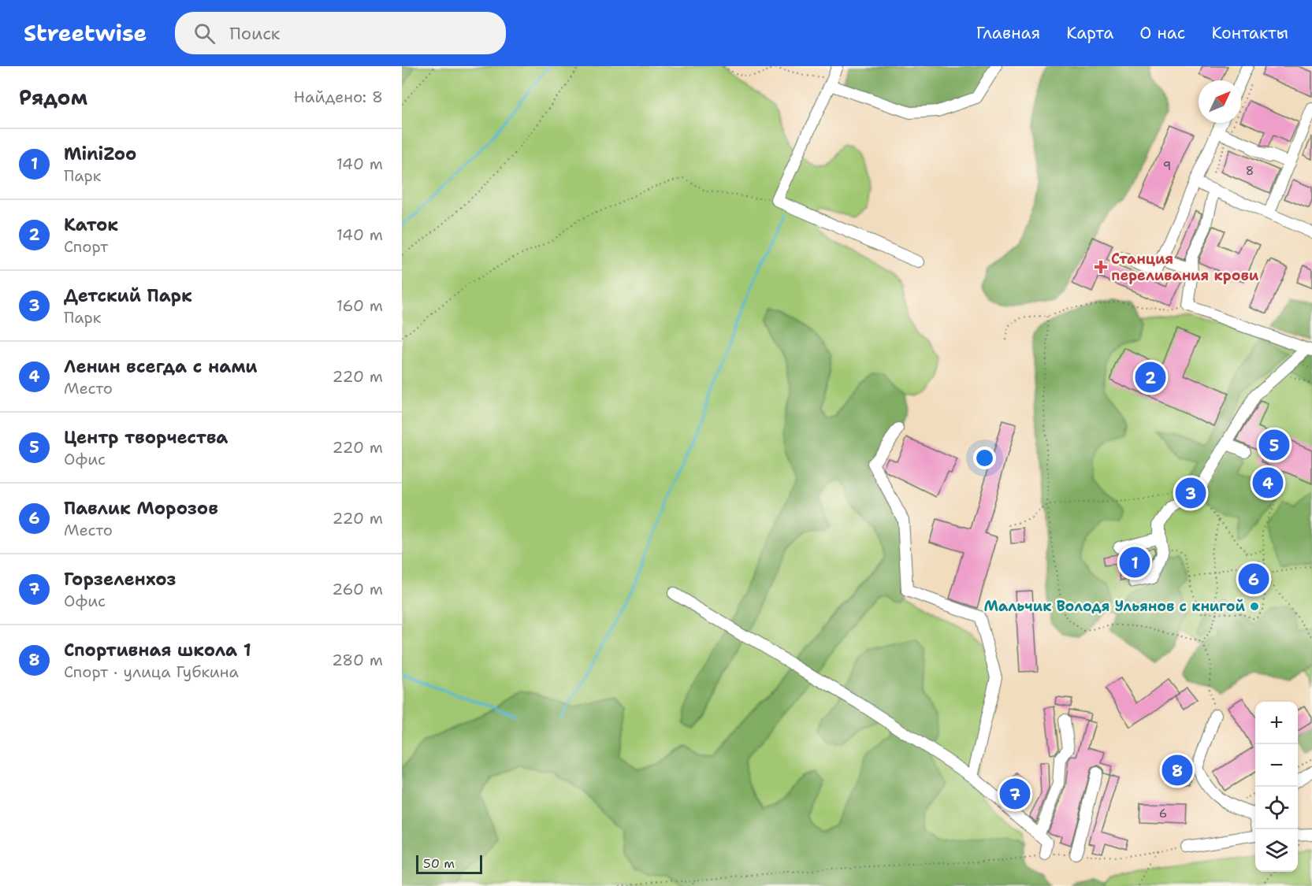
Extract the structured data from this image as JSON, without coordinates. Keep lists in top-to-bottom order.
{
  "places": {
    "health": ["Станция переливания крови"],
    "other": ["Мальчик Володя Ульянов с книгой"]
  },
  "house_numbers": ["9", "8", "6"],
  "scale_bar": "50 m",
  "north": "top right",
  "page": {
    "header": "Streetwise",
    "search": "Поиск",
    "nav": [
      "Главная",
      "Карта",
      "О нас",
      "Контакты"
    ],
    "heading": ["Рядом", "Найдено: 8"],
    "list": [
      {
        "mark": "1",
        "name": "MiniZoo",
        "note": "Парк",
        "value": "140 m"
      },
      {
        "mark": "2",
        "name": "Каток",
        "note": "Спорт",
        "value": "140 m"
      },
      {
        "mark": "3",
        "name": "Детский Парк",
        "note": "Парк",
        "value": "160 m"
      },
      {
        "mark": "4",
        "name": "Ленин всегда с нами",
        "note": "Место",
        "value": "220 m"
      },
      {
        "mark": "5",
        "name": "Центр творчества",
        "note": "Офис",
        "value": "220 m"
      },
      {
        "mark": "6",
        "name": "Павлик Морозов",
        "note": "Место",
        "value": "220 m"
      },
      {
        "mark": "7",
        "name": "Горзеленхоз",
        "note": "Офис",
        "value": "260 m"
      },
      {
        "mark": "8",
        "name": "Спортивная школа 1",
        "note": "Спорт · улица Губкина",
        "value": "280 m"
      }
    ],
    "pins": [
      "2",
      "5",
      "4",
      "3",
      "1",
      "6",
      "8",
      "7"
    ],
    "map_buttons": ["+", "−"],
    "scale": "50 m"
  }
}
